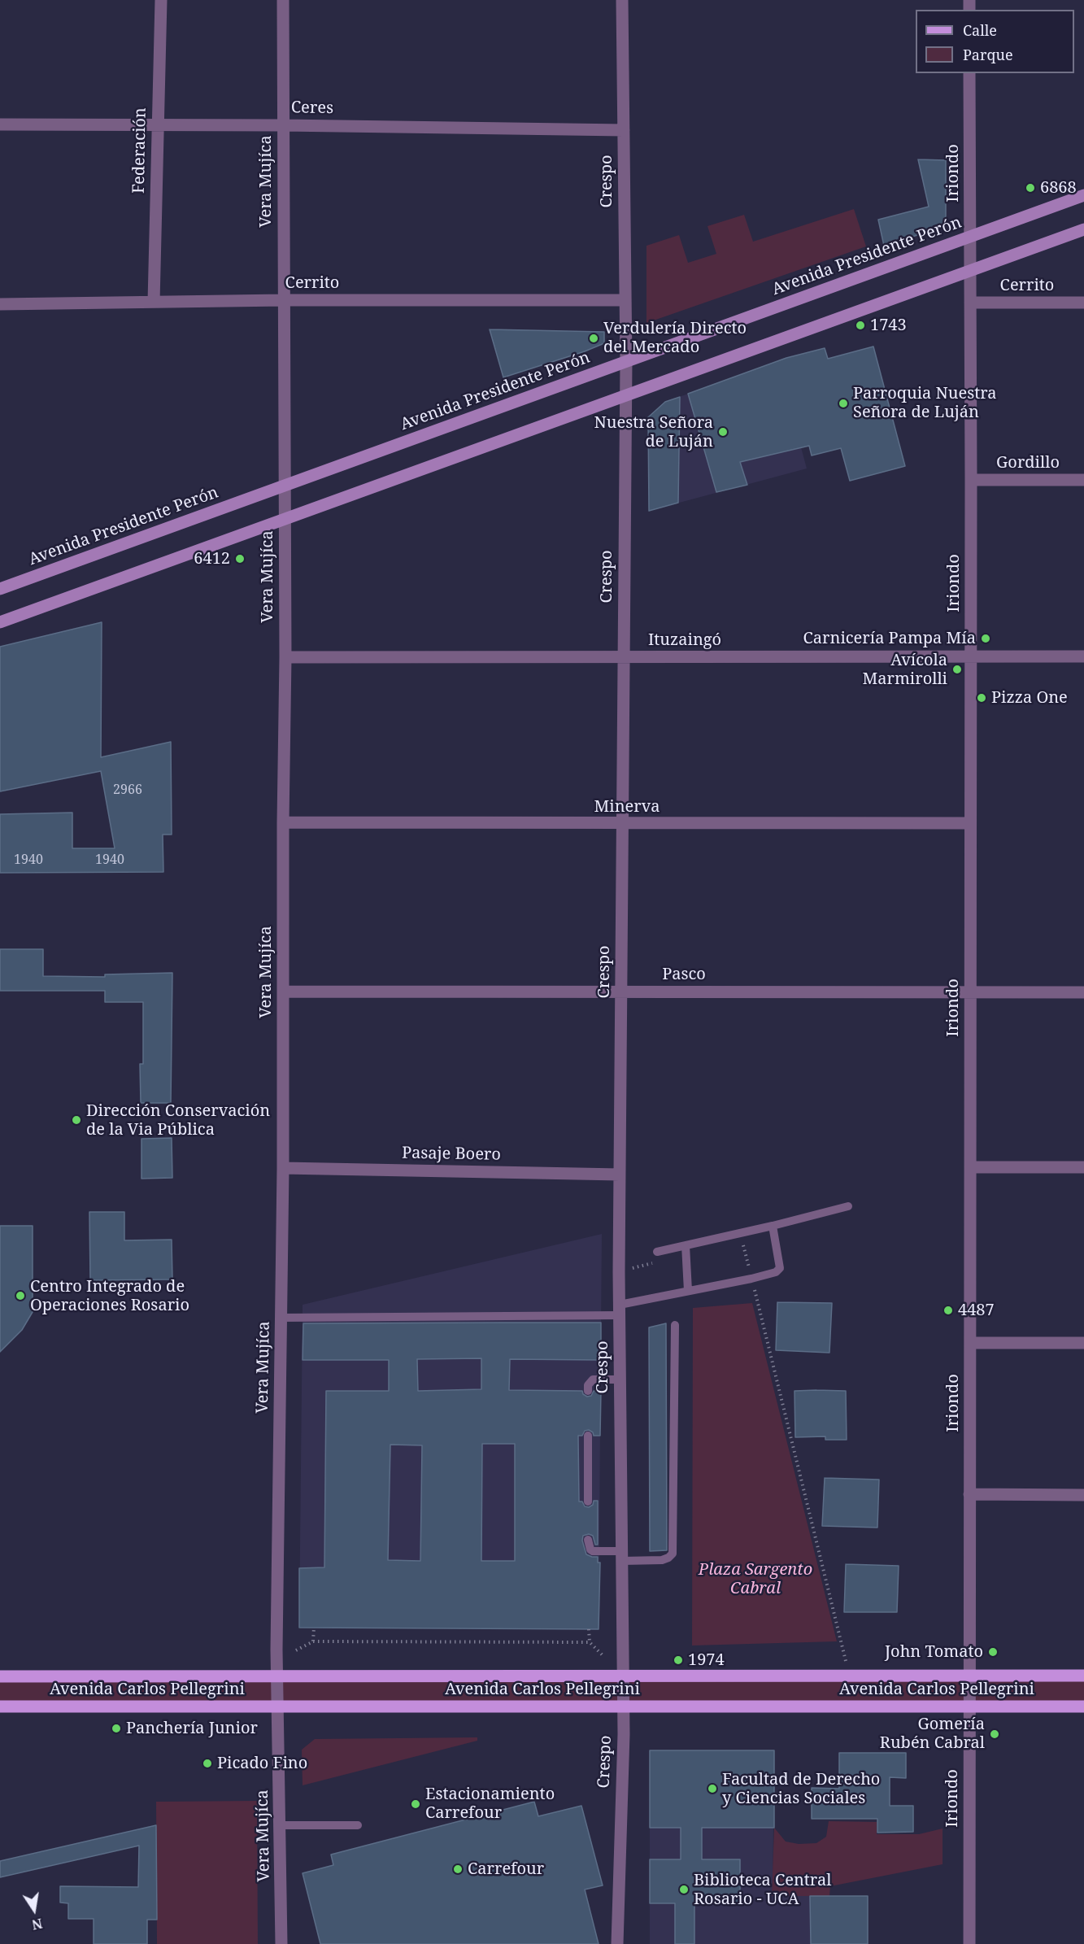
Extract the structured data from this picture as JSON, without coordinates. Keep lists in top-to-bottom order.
{
  "streets": {
    "main road": ["Avenida Presidente Perón", "Avenida Carlos Pellegrini"],
    "street": [
      "Ceres",
      "Federación",
      "Iriondo",
      "Vera Mujíca",
      "Crespo",
      "Cerrito",
      "Gordillo",
      "Ituzaingó",
      "Minerva",
      "Pasco",
      "Pasaje Boero"
    ]
  },
  "crossings": [
    ["Ceres", "Federación"],
    ["Ceres", "Vera Mujíca"],
    ["Ceres", "Crespo"],
    ["Federación", "Cerrito"],
    ["Iriondo", "Avenida Presidente Perón"],
    ["Iriondo", "Cerrito"],
    ["Iriondo", "Gordillo"],
    ["Iriondo", "Ituzaingó"],
    ["Iriondo", "Minerva"],
    ["Iriondo", "Pasco"],
    ["Iriondo", "Avenida Carlos Pellegrini"],
    ["Vera Mujíca", "Avenida Presidente Perón"],
    ["Vera Mujíca", "Cerrito"],
    ["Vera Mujíca", "Ituzaingó"],
    ["Vera Mujíca", "Minerva"],
    ["Vera Mujíca", "Pasco"],
    ["Vera Mujíca", "Pasaje Boero"],
    ["Vera Mujíca", "Avenida Carlos Pellegrini"],
    ["Crespo", "Avenida Presidente Perón"],
    ["Crespo", "Cerrito"],
    ["Crespo", "Ituzaingó"],
    ["Crespo", "Minerva"],
    ["Crespo", "Pasco"],
    ["Crespo", "Pasaje Boero"],
    ["Crespo", "Avenida Carlos Pellegrini"]
  ],
  "parks": ["Plaza Sargento Cabral"],
  "places": [
    "6868",
    "1743",
    "Verdulería Directo del Mercado",
    "Parroquia Nuestra Señora de Luján",
    "Nuestra Señora de Luján",
    "6412",
    "Carnicería Pampa Mía",
    "Avícola Marmirolli",
    "Pizza One",
    "Dirección Conservación de la Via Pública",
    "Centro Integrado de Operaciones Rosario",
    "4487",
    "John Tomato",
    "1974",
    "Panchería Junior",
    "Gomería Rubén Cabral",
    "Picado Fino",
    "Facultad de Derecho y Ciencias Sociales",
    "Estacionamiento Carrefour",
    "Carrefour",
    "Biblioteca Central Rosario - UCA"
  ],
  "house_numbers": ["2966", "1940", "1940"],
  "legend": ["Calle", "Parque"],
  "north": "bottom"
}
